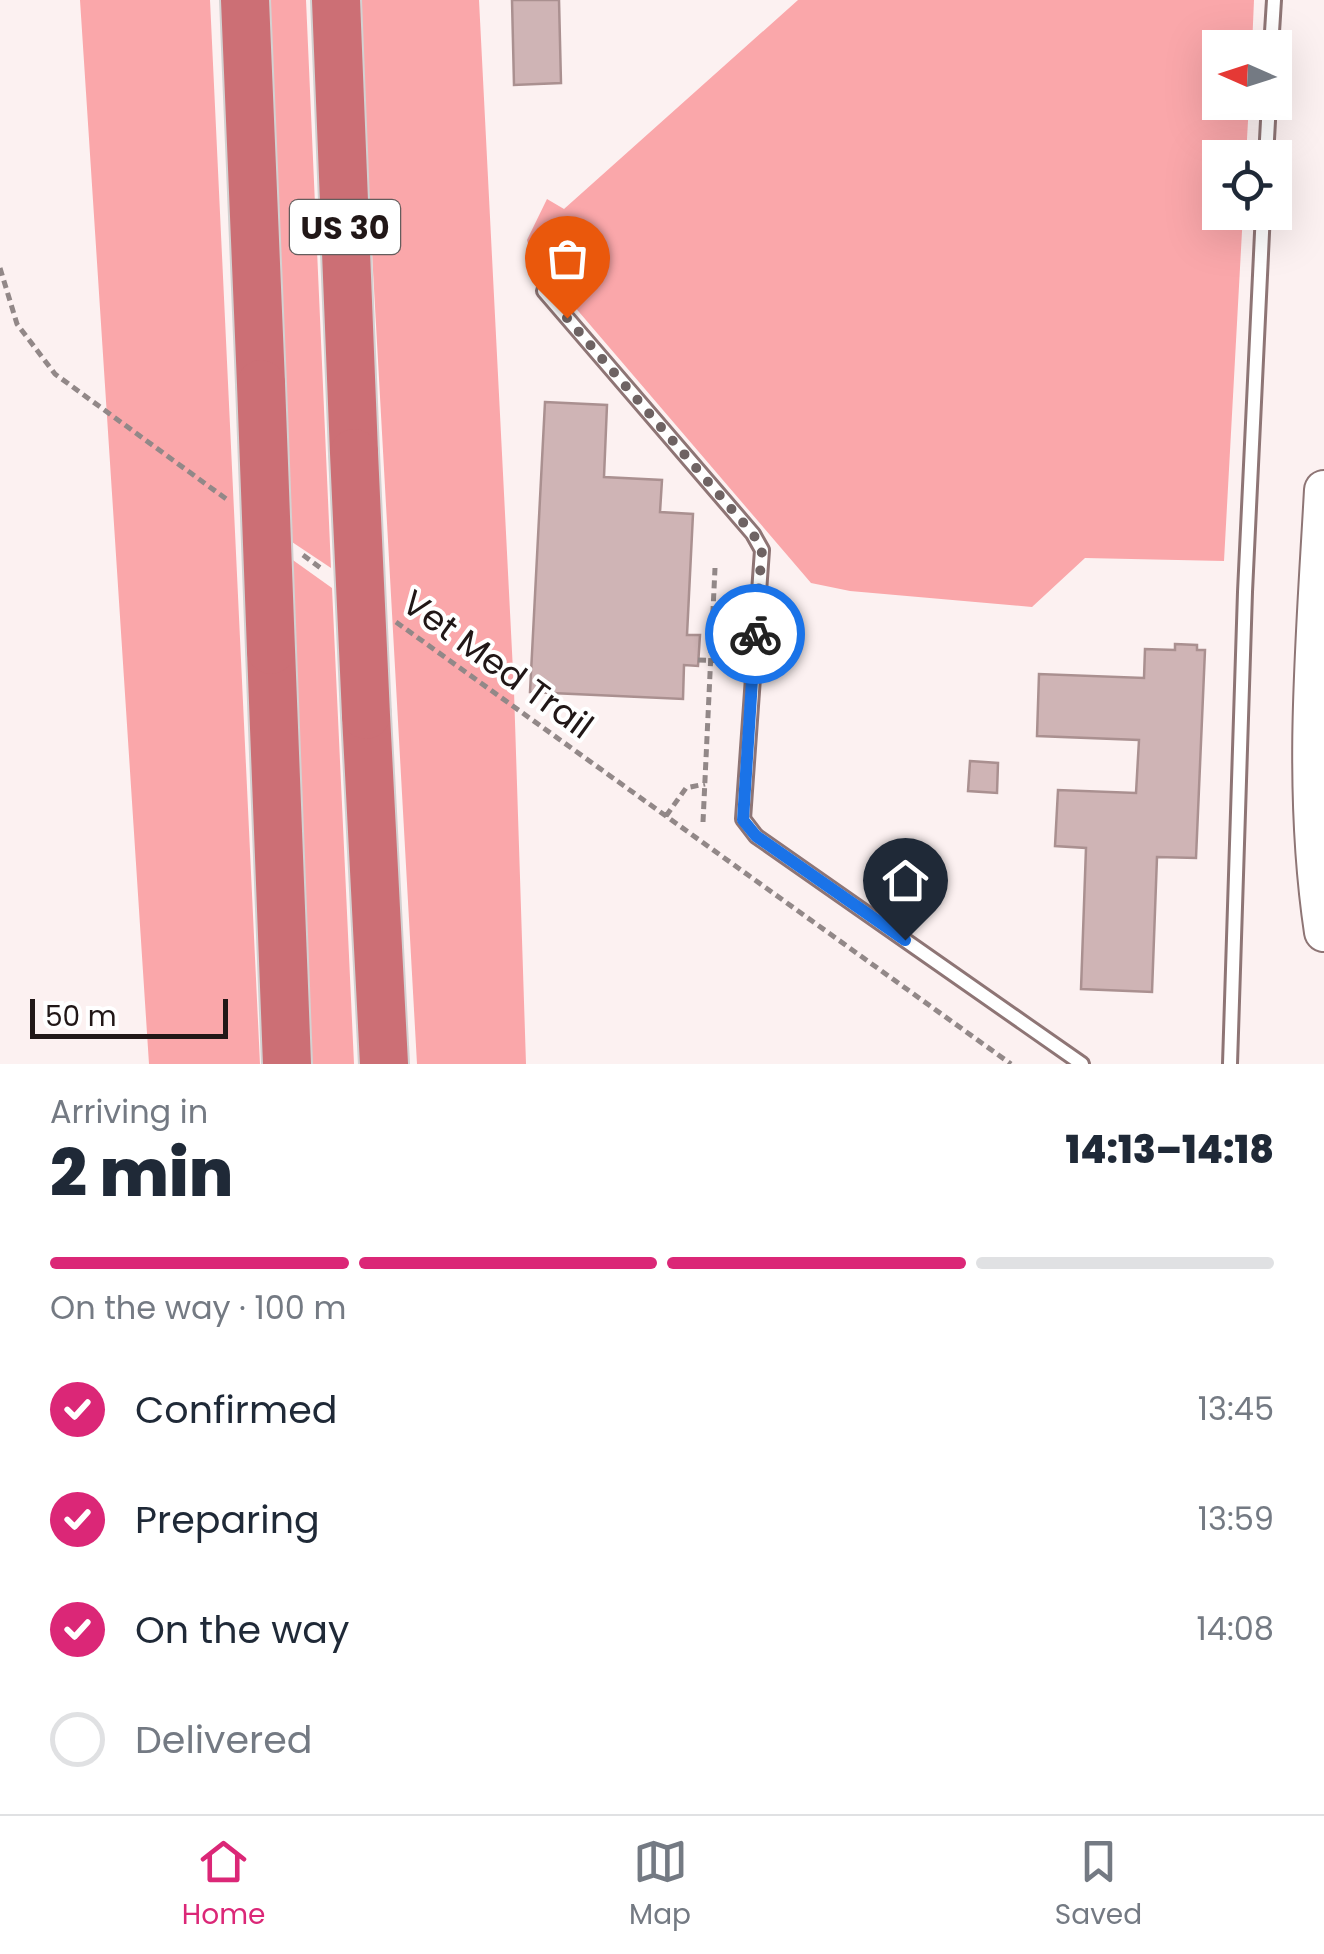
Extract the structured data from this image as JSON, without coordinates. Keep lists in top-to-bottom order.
{
  "streets": {
    "highway": ["US 30"],
    "path": ["Vet Med Trail"]
  },
  "scale_bar": "50 m",
  "north": "left",
  "page": {
    "scale": "50 m",
    "heading": ["2 min", "Arriving in", "14:13–14:18"],
    "bar": "On the way · 100 m",
    "list": [
      ["Confirmed", "13:45"],
      ["Preparing", "13:59"],
      ["On the way", "14:08"],
      "Delivered"
    ],
    "tabs": ["Home", "Map", "Saved"]
  }
}
